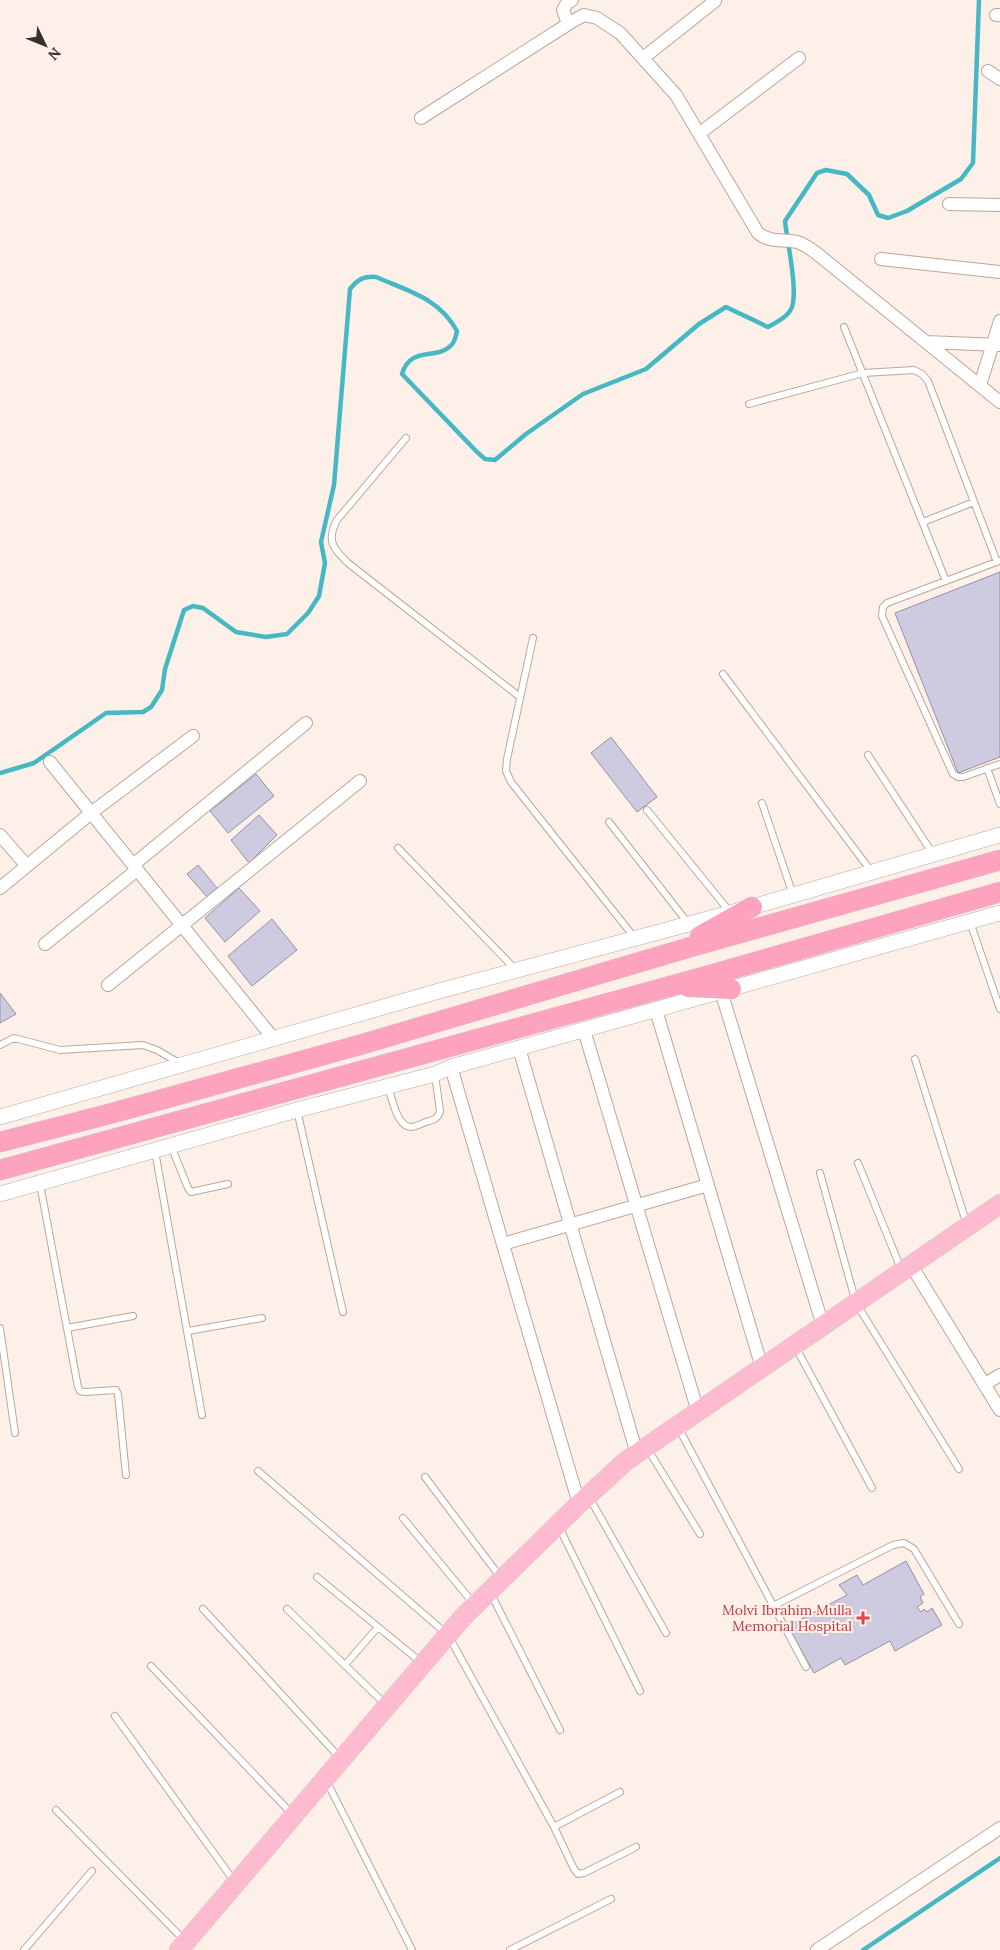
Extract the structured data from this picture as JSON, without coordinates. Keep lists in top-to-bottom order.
{
  "places": {
    "health": ["Molvi Ibrahim Mulla Memorial Hospital"]
  },
  "north": "bottom right"
}
